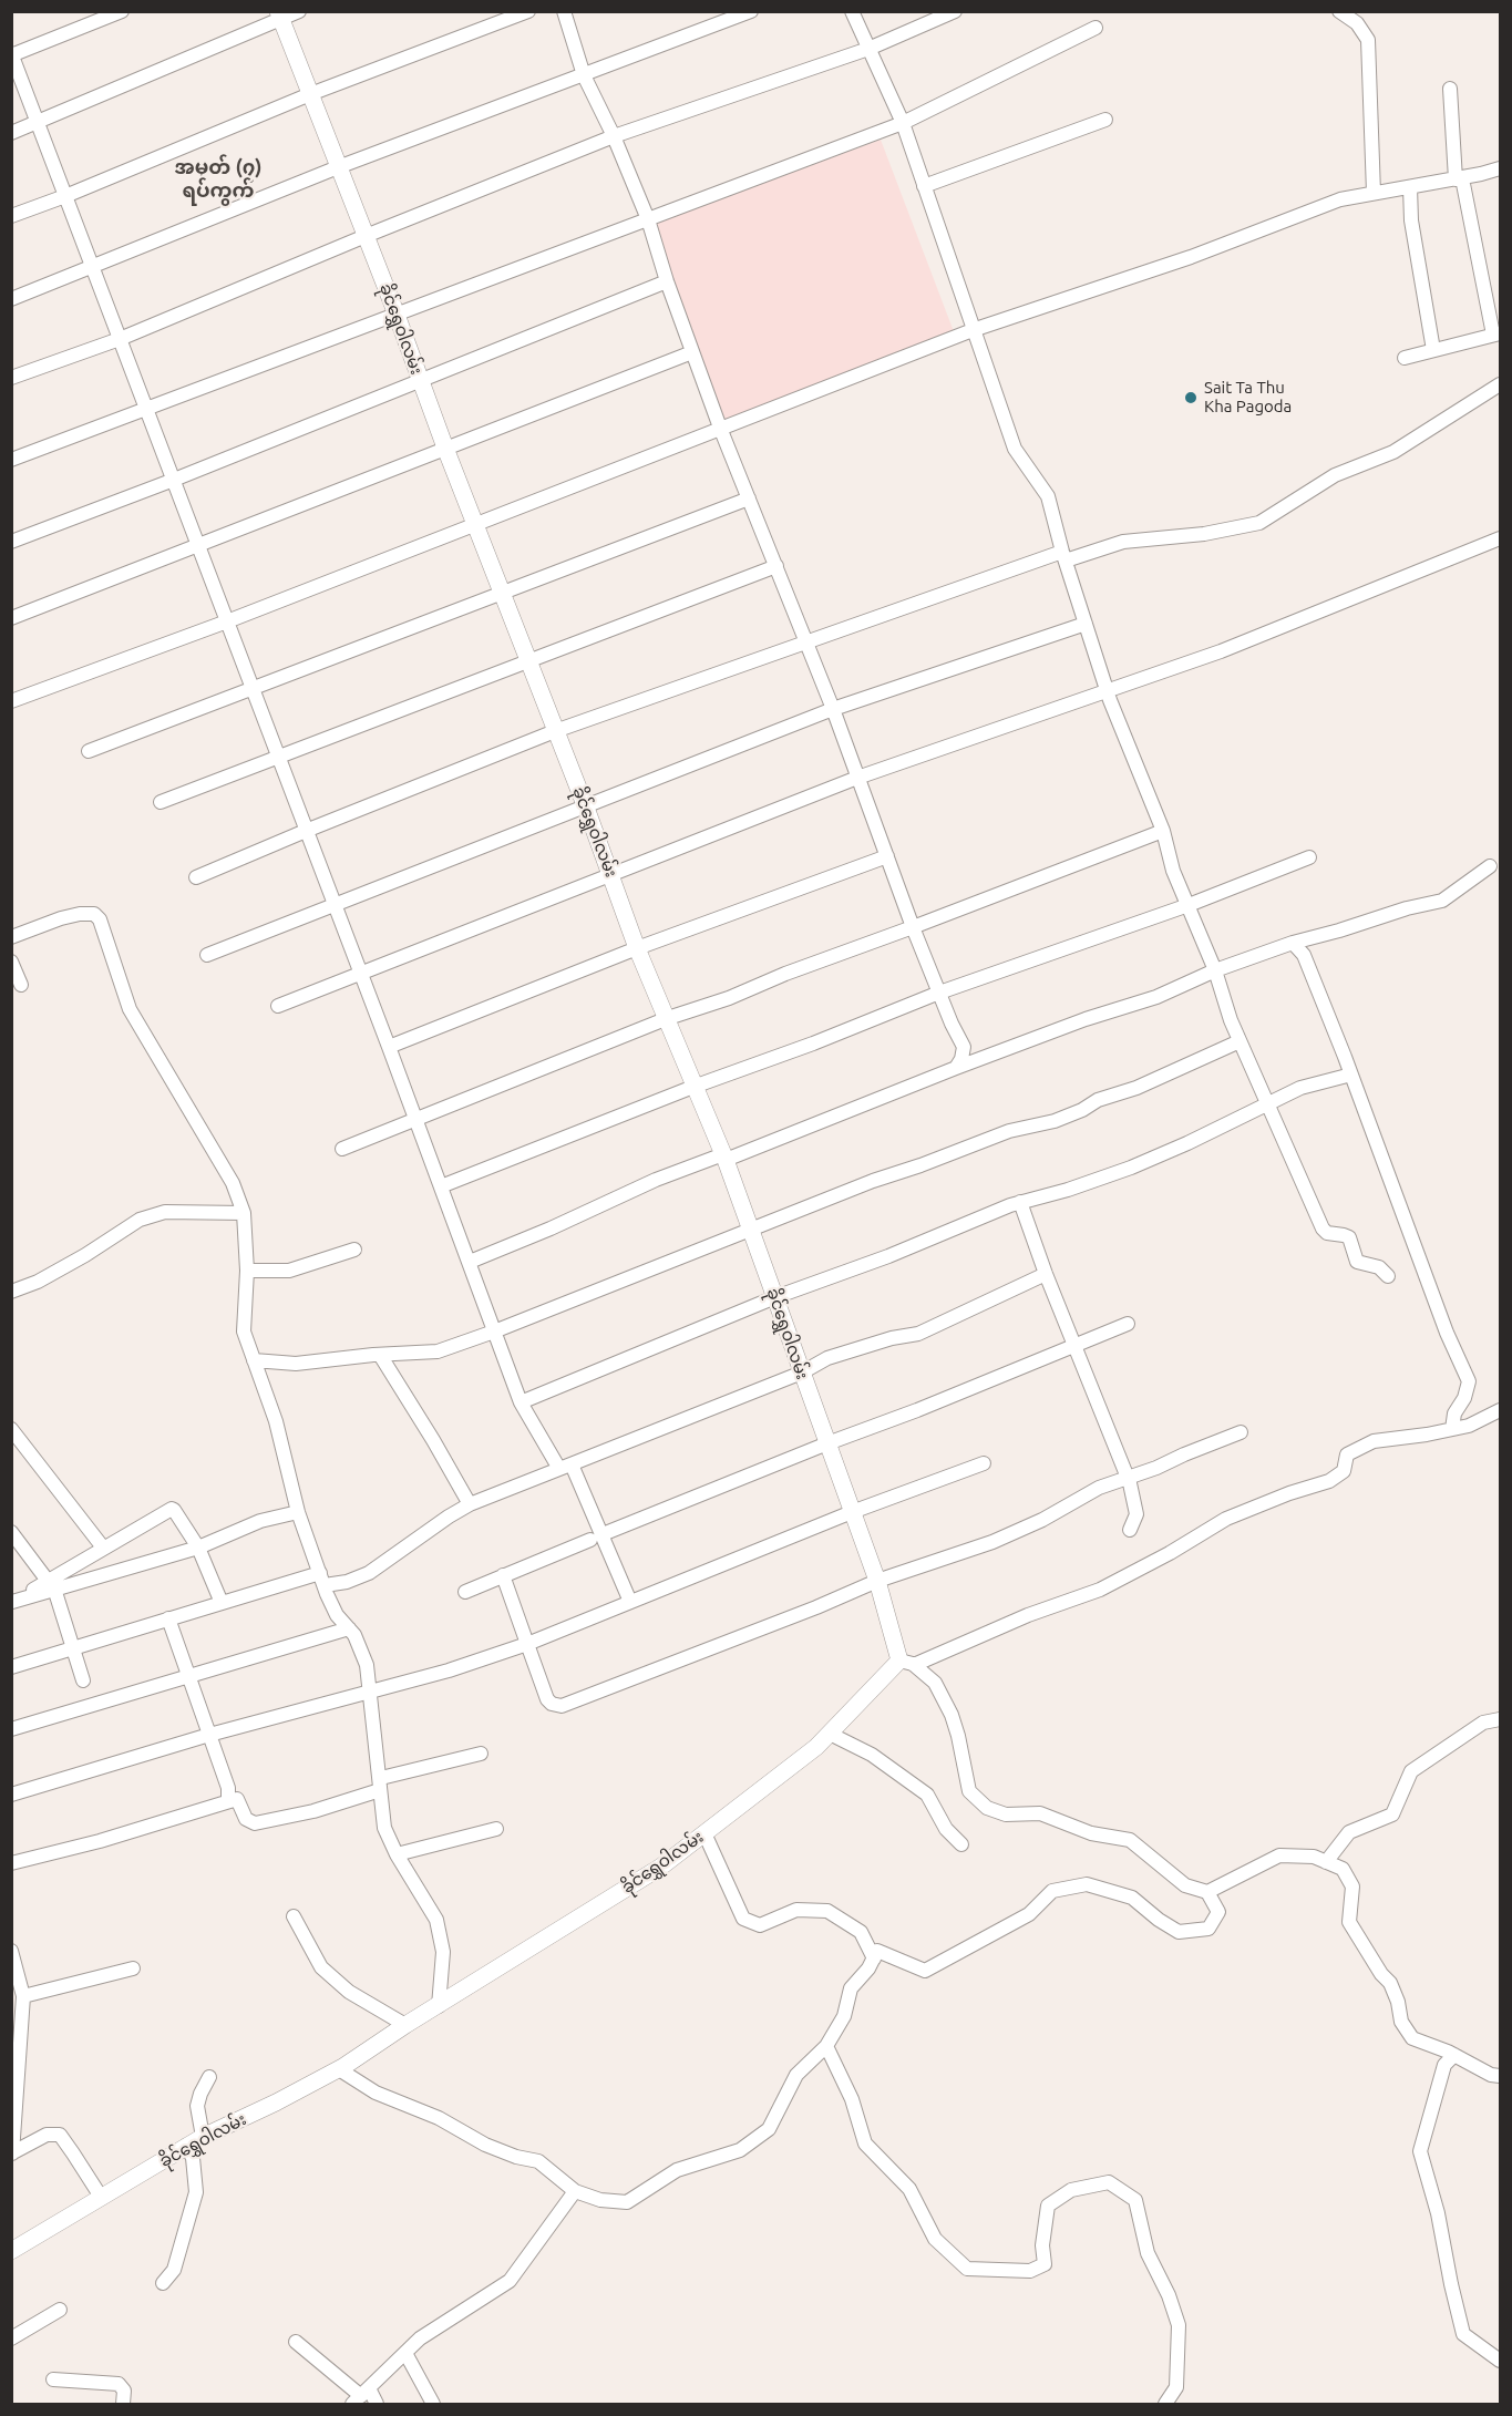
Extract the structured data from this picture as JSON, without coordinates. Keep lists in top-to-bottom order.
{
  "streets": {
    "street": ["ခိုင်ရွှေဝါလမ်း"]
  },
  "districts": ["အမှတ် (၇) ရပ်ကွက်"],
  "places": ["Sait Ta Thu Kha Pagoda"]
}
